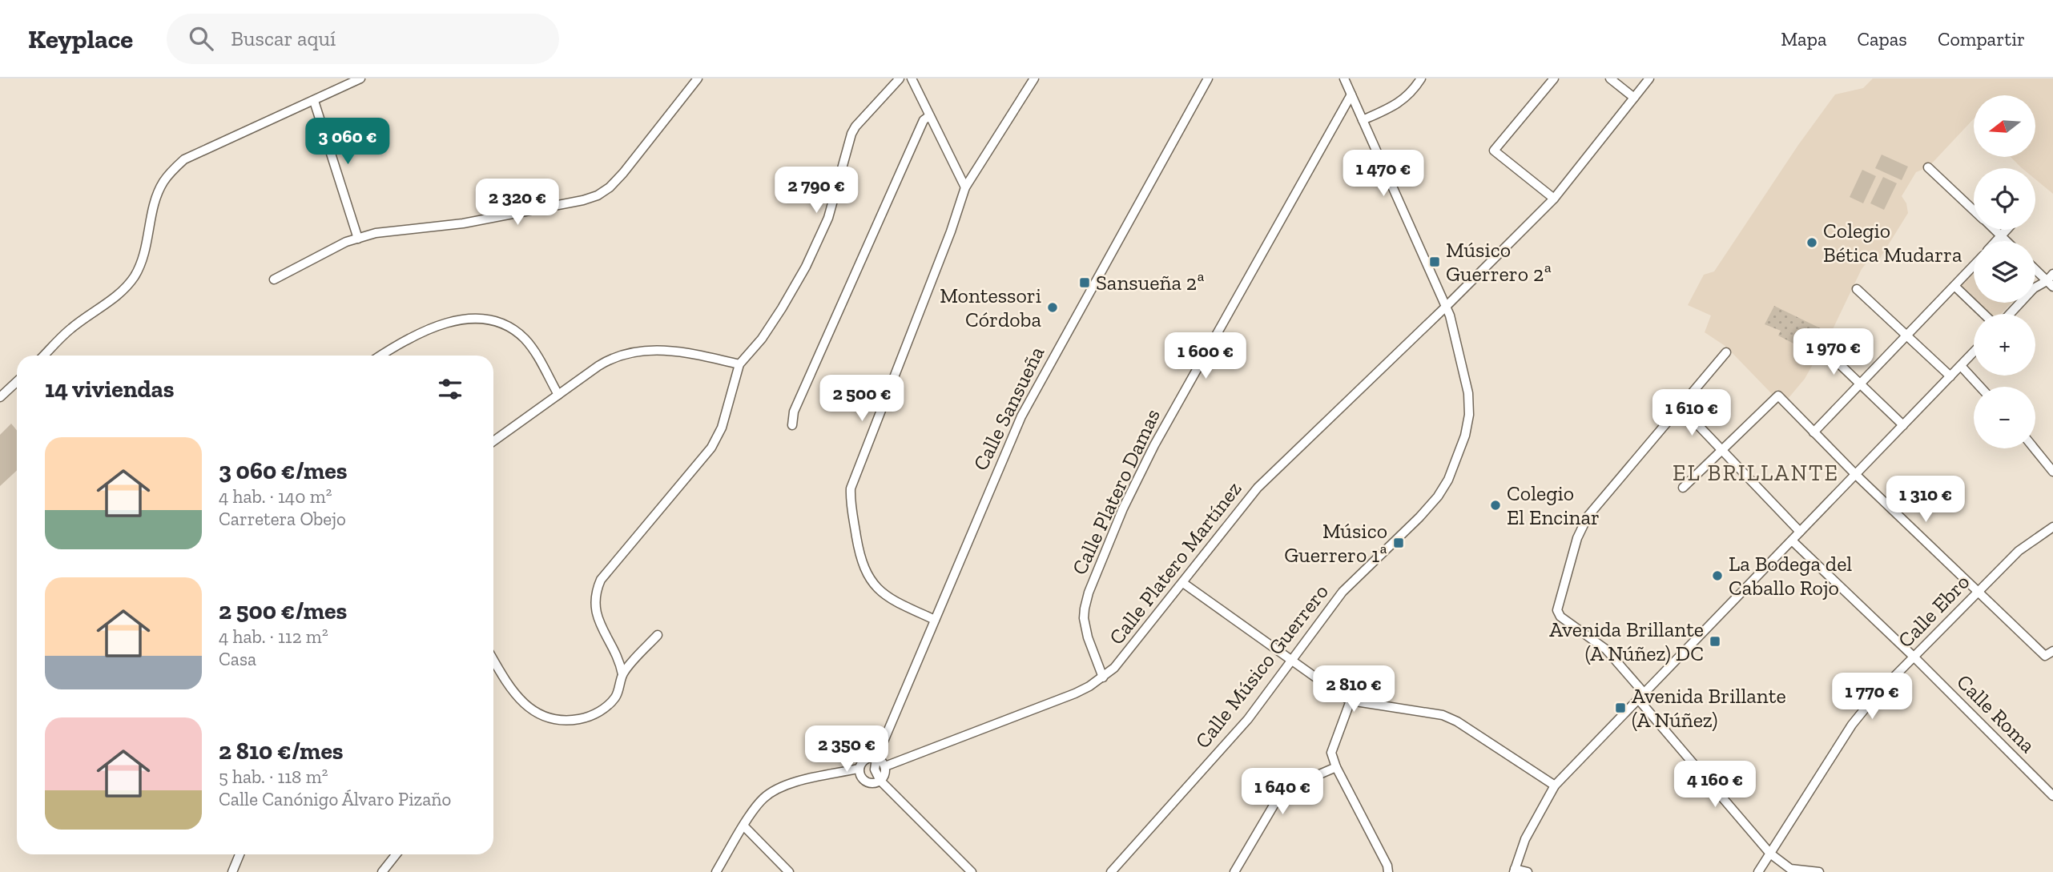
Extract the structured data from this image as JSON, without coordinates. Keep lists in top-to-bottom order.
{
  "streets": {
    "street": [
      "Calle Sansueña",
      "Calle Platero Damas",
      "Calle Platero Martínez",
      "Calle Ebro",
      "Calle Músico Guerrero",
      "Calle Roma"
    ]
  },
  "crossings": [
    ["Calle Platero Damas", "Calle Platero Martínez"],
    ["Calle Platero Damas", "Calle Músico Guerrero"],
    ["Calle Platero Martínez", "Calle Músico Guerrero"],
    ["Calle Ebro", "Calle Roma"]
  ],
  "districts": ["EL BRILLANTE"],
  "places": {
    "other": [
      "Colegio Bética Mudarra",
      "Montessori Córdoba",
      "Colegio El Encinar",
      "La Bodega del Caballo Rojo"
    ],
    "transit": [
      "Músico Guerrero 2ª",
      "Sansueña 2ª",
      "Músico Guerrero 1ª",
      "Avenida Brillante (A Núñez) DC",
      "Avenida Brillante (A Núñez)"
    ]
  },
  "north": "left",
  "page": {
    "header": "Keyplace",
    "search": "Buscar aquí",
    "nav": ["Mapa", "Capas", "Compartir"],
    "map_buttons": ["+", "−"],
    "price": [
      "3 060 €",
      "1 470 €",
      "2 790 €",
      "2 320 €",
      "1 970 €",
      "1 600 €",
      "2 500 €",
      "1 610 €",
      "1 310 €",
      "2 810 €",
      "1 770 €",
      "2 350 €",
      "4 160 €",
      "1 640 €"
    ],
    "heading": "14 viviendas",
    "list": [
      {
        "name": "3 060 €/mes",
        "note": "4 hab. · 140 m² · Carretera Obejo"
      },
      {
        "name": "2 500 €/mes",
        "note": "4 hab. · 112 m² · Casa"
      },
      {
        "name": "2 810 €/mes",
        "note": "5 hab. · 118 m² · Calle Canónigo Álvaro Pizaño"
      }
    ]
  }
}
